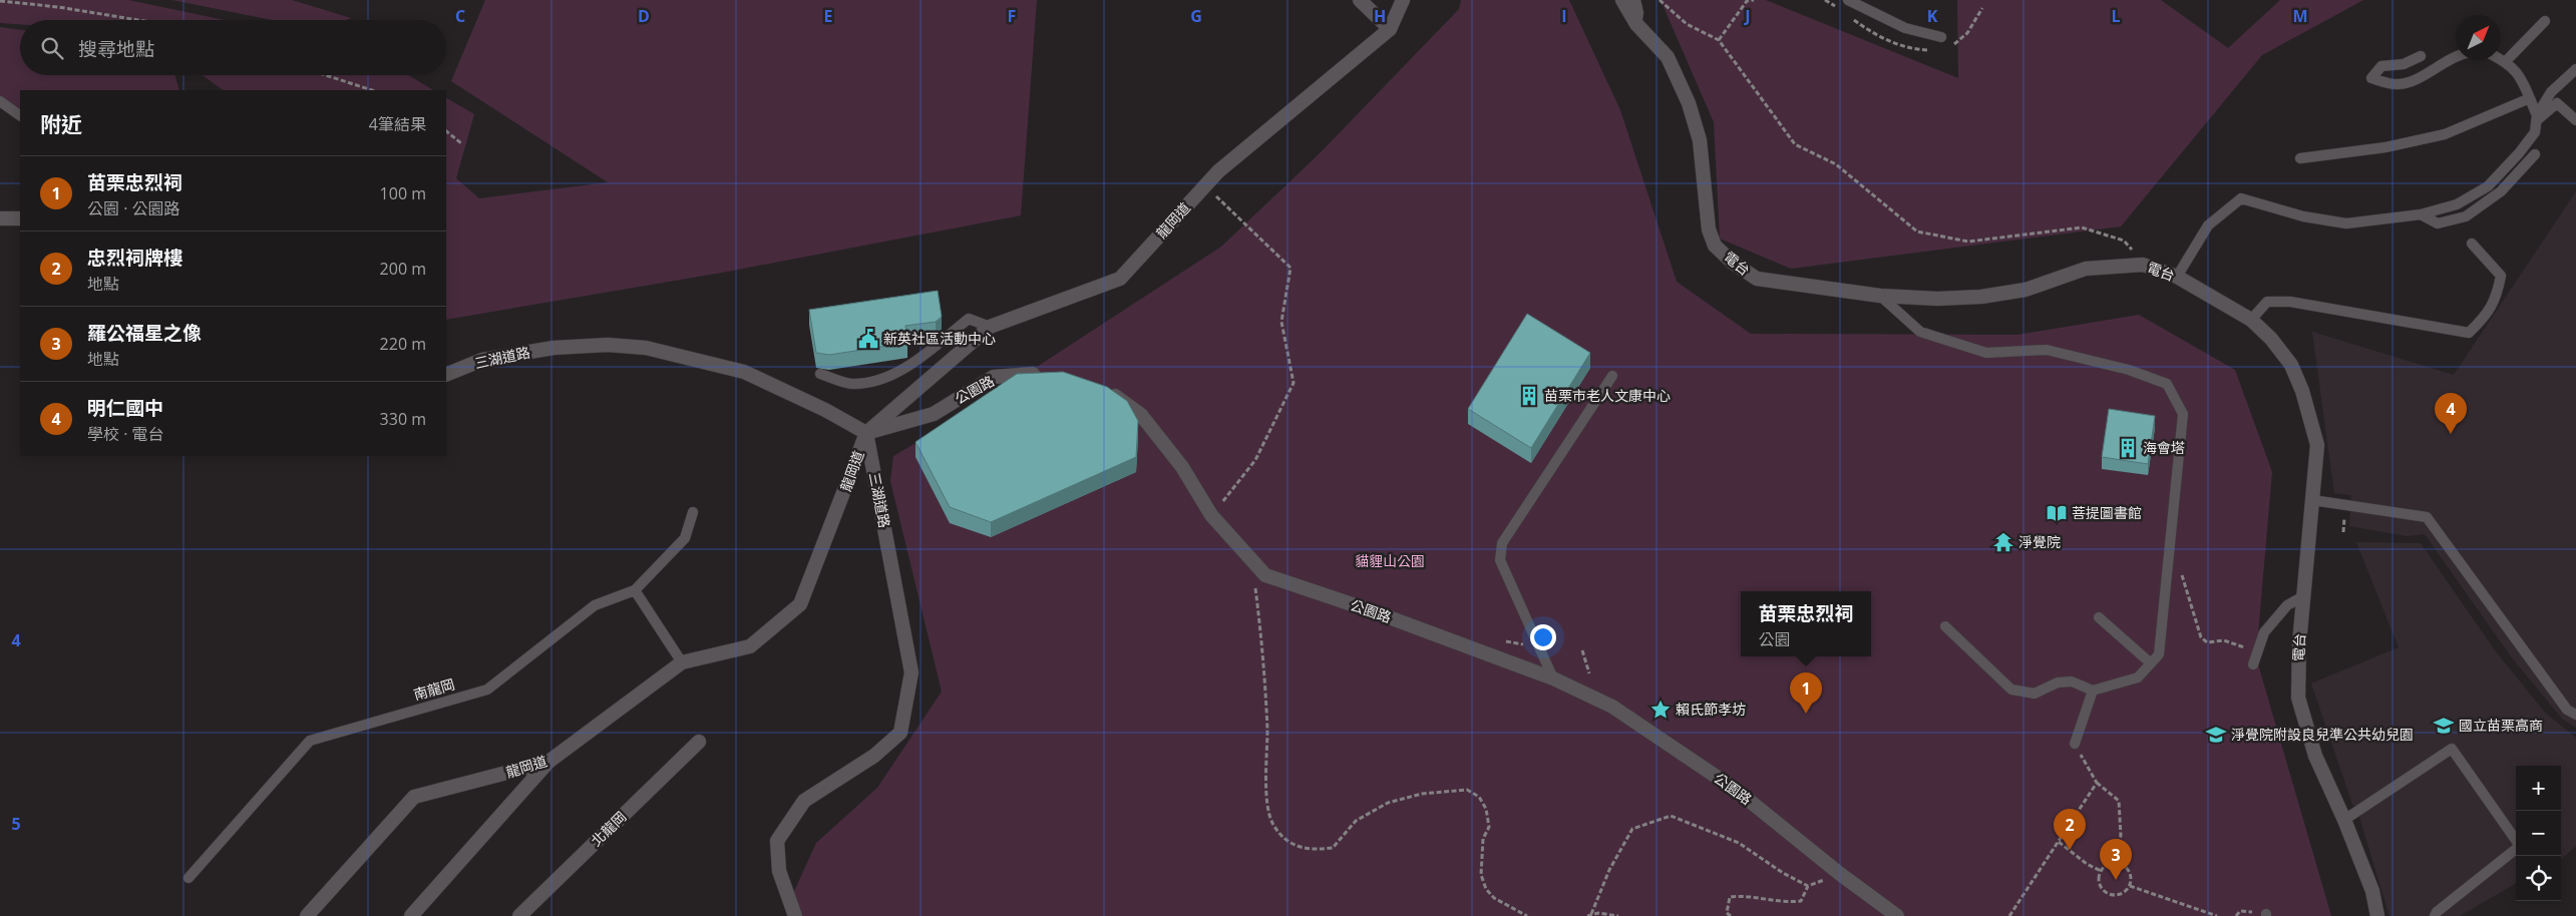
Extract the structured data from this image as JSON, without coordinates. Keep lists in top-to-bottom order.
{
  "streets": {
    "street": [
      "龍岡道",
      "電台",
      "三湖道路",
      "公園路",
      "北龍岡"
    ],
    "lane": ["南龍岡"]
  },
  "crossings": [
    ["龍岡道", "三湖道路"],
    ["龍岡道", "公園路"],
    ["三湖道路", "公園路"]
  ],
  "parks": ["貓貍山公園"],
  "places": {
    "public building": ["新英社區活動中心"],
    "building": ["苗栗市老人文康中心", "海會塔"],
    "library": ["菩提圖書館"],
    "temple": ["淨覺院"],
    "place": ["賴氏節孝坊"],
    "school or university": ["國立苗栗高商", "淨覺院附設良兒準公共幼兒園"]
  },
  "north": "top right",
  "page": {
    "search": "搜尋地點",
    "heading": ["附近", "4筆結果"],
    "list": [
      {
        "mark": "1",
        "name": "苗栗忠烈祠",
        "note": "公園 · 公園路",
        "value": "100 m"
      },
      {
        "mark": "2",
        "name": "忠烈祠牌樓",
        "note": "地點",
        "value": "200 m"
      },
      {
        "mark": "3",
        "name": "羅公福星之像",
        "note": "地點",
        "value": "220 m"
      },
      {
        "mark": "4",
        "name": "明仁國中",
        "note": "學校 · 電台",
        "value": "330 m"
      }
    ],
    "pins": [
      "4",
      "1",
      "2",
      "3"
    ],
    "popup": ["苗栗忠烈祠", "公園"],
    "map_buttons": ["+", "−"]
  },
  "grid": {
    "columns": [
      "C",
      "D",
      "E",
      "F",
      "G",
      "H",
      "I",
      "J",
      "K",
      "L",
      "M"
    ],
    "rows": ["4", "5"]
  }
}
